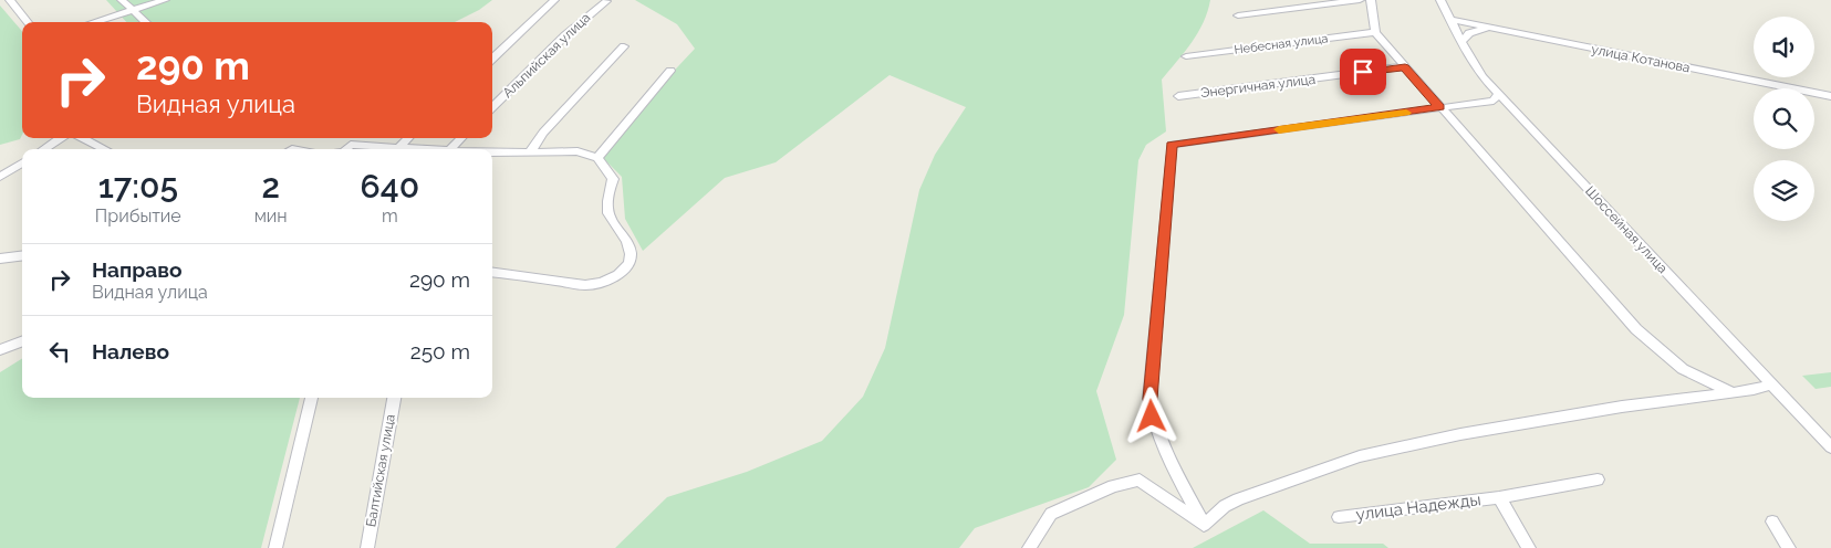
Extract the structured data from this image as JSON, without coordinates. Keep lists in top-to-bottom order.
{
  "streets": {
    "street": [
      "Небесная улица",
      "Альпийская улица",
      "улица Котанова",
      "Энергичная улица",
      "Шоссейная улица",
      "Балтийская улица",
      "улица Надежды"
    ]
  },
  "crossings": [
    ["улица Котанова", "Шоссейная улица"]
  ],
  "page": {
    "turn": ["290 m", "Видная улица"],
    "eta": [
      "17:05",
      "Прибытие",
      "2",
      "мин",
      "640",
      "m"
    ],
    "list": [
      {
        "name": "Направо",
        "note": "Видная улица",
        "value": "290 m"
      },
      {
        "name": "Налево",
        "value": "250 m"
      }
    ]
  }
}
